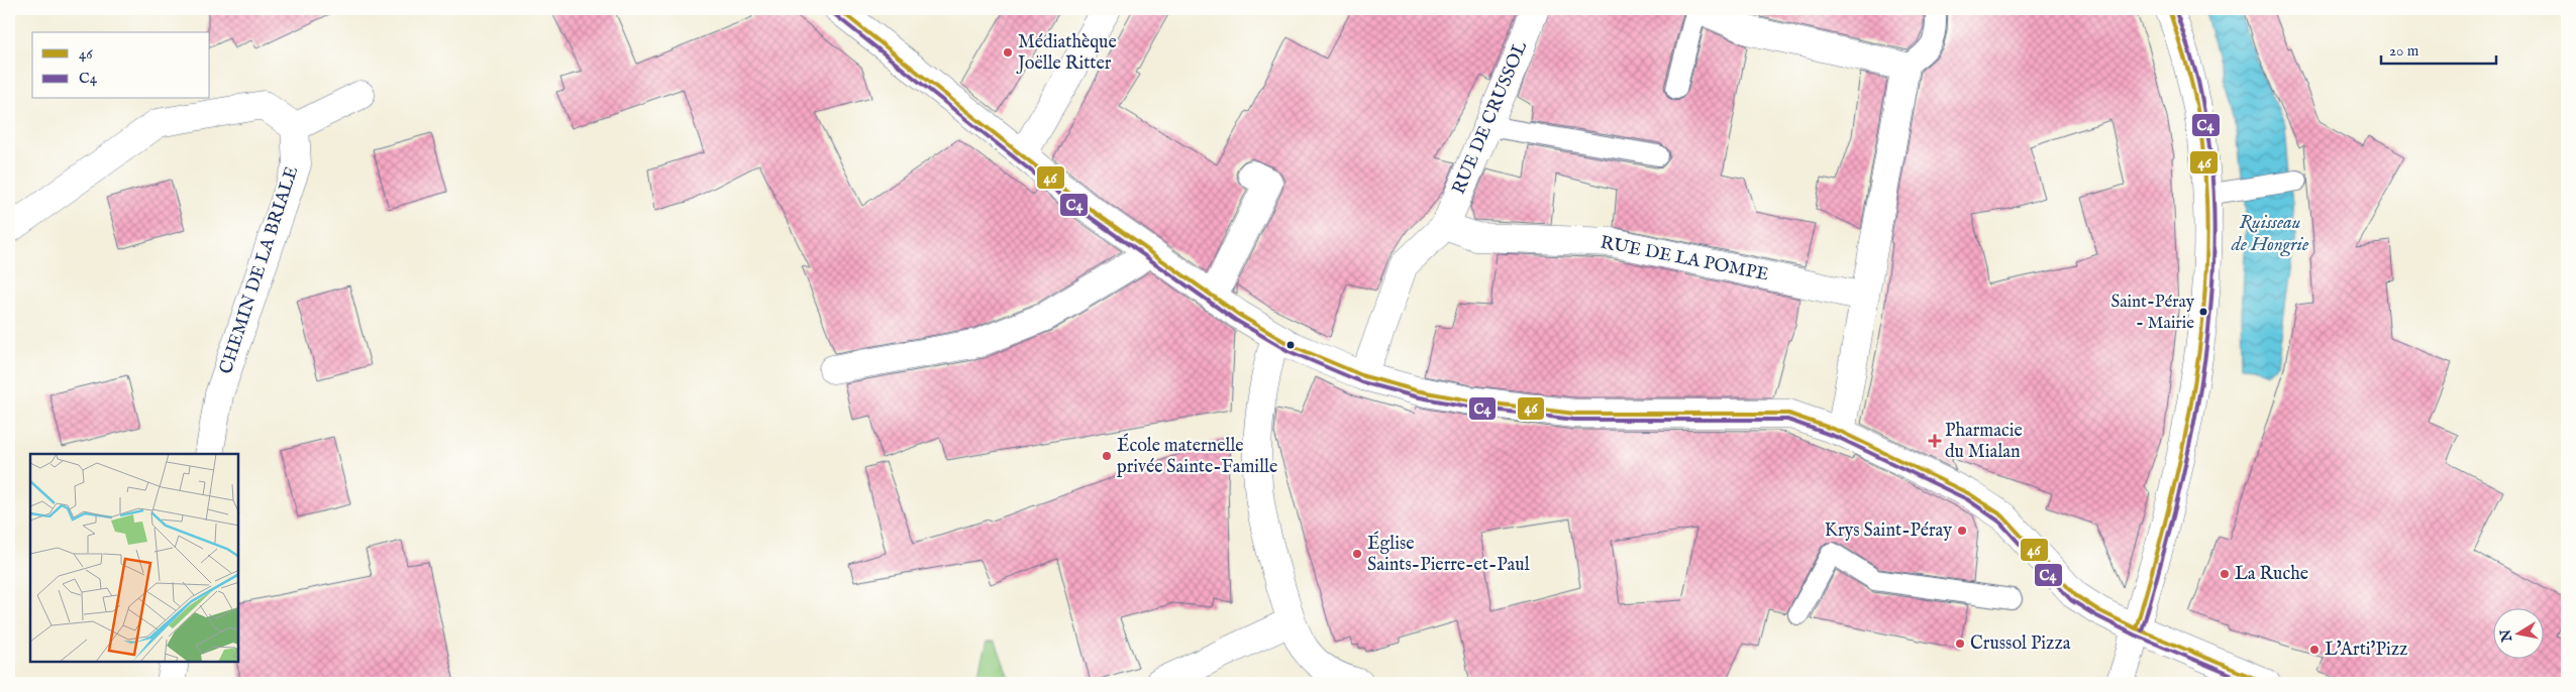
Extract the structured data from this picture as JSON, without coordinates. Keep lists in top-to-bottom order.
{
  "streets": {
    "street": ["RUE DE CRUSSOL", "RUE DE LA POMPE", "CHEMIN DE LA BRIALE"]
  },
  "crossings": [
    ["RUE DE CRUSSOL", "RUE DE LA POMPE"]
  ],
  "water": ["Ruisseau de Hongrie"],
  "places": {
    "other": [
      "Médiathèque Joëlle Ritter",
      "Saint-Péray - Mairie",
      "École maternelle privée Sainte-Famille",
      "Krys Saint-Péray",
      "Église Saints-Pierre-et-Paul",
      "La Ruche",
      "Crussol Pizza",
      "L'Arti'Pizz"
    ],
    "health": ["Pharmacie du Mialan"]
  },
  "lines": ["transit line 46", "transit line C4"],
  "legend": ["46", "C4"],
  "scale_bar": "20 m",
  "north": "left"
}
